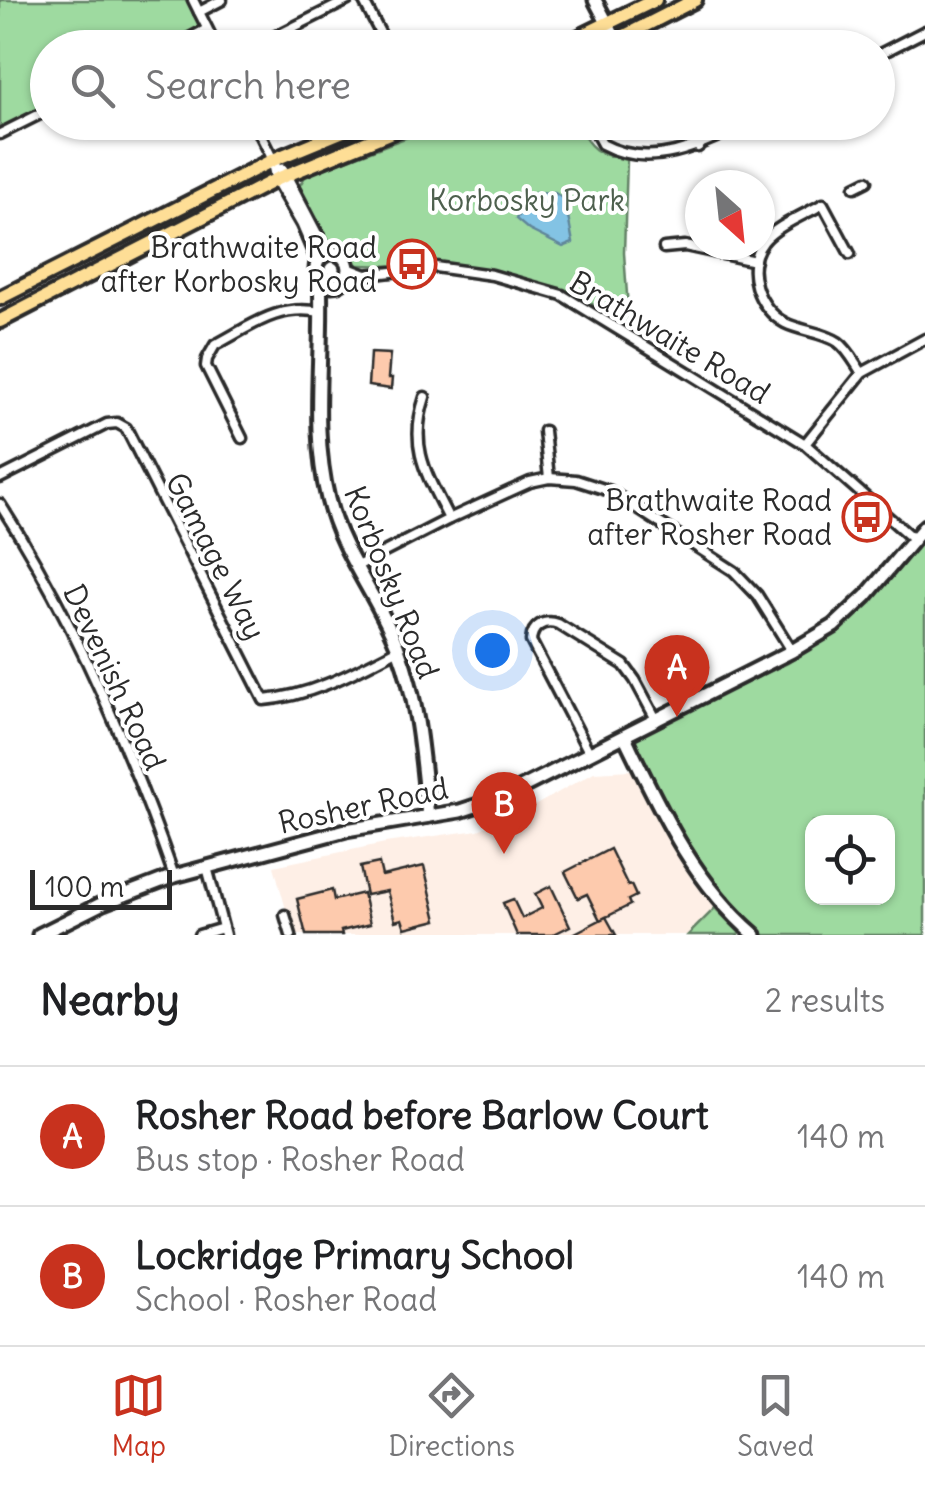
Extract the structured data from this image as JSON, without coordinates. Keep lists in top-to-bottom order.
{
  "streets": {
    "street": [
      "Brathwaite Road",
      "Gamage Way",
      "Korbosky Road",
      "Devenish Road",
      "Rosher Road"
    ]
  },
  "crossings": [
    ["Brathwaite Road", "Korbosky Road"],
    ["Brathwaite Road", "Rosher Road"],
    ["Gamage Way", "Korbosky Road"],
    ["Korbosky Road", "Rosher Road"],
    ["Devenish Road", "Rosher Road"]
  ],
  "parks": ["Korbosky Park"],
  "places": {
    "bus stop": ["Brathwaite Road after Korbosky Road", "Brathwaite Road after Rosher Road"]
  },
  "scale_bar": "100 m",
  "north": "bottom right",
  "page": {
    "search": "Search here",
    "pins": ["A", "B"],
    "scale": "100 m",
    "heading": ["Nearby", "2 results"],
    "list": [
      {
        "mark": "A",
        "name": "Rosher Road before Barlow Court",
        "note": "Bus stop · Rosher Road",
        "value": "140 m"
      },
      {
        "mark": "B",
        "name": "Lockridge Primary School",
        "note": "School · Rosher Road",
        "value": "140 m"
      }
    ],
    "nav": ["Map", "Directions", "Saved"]
  }
}
